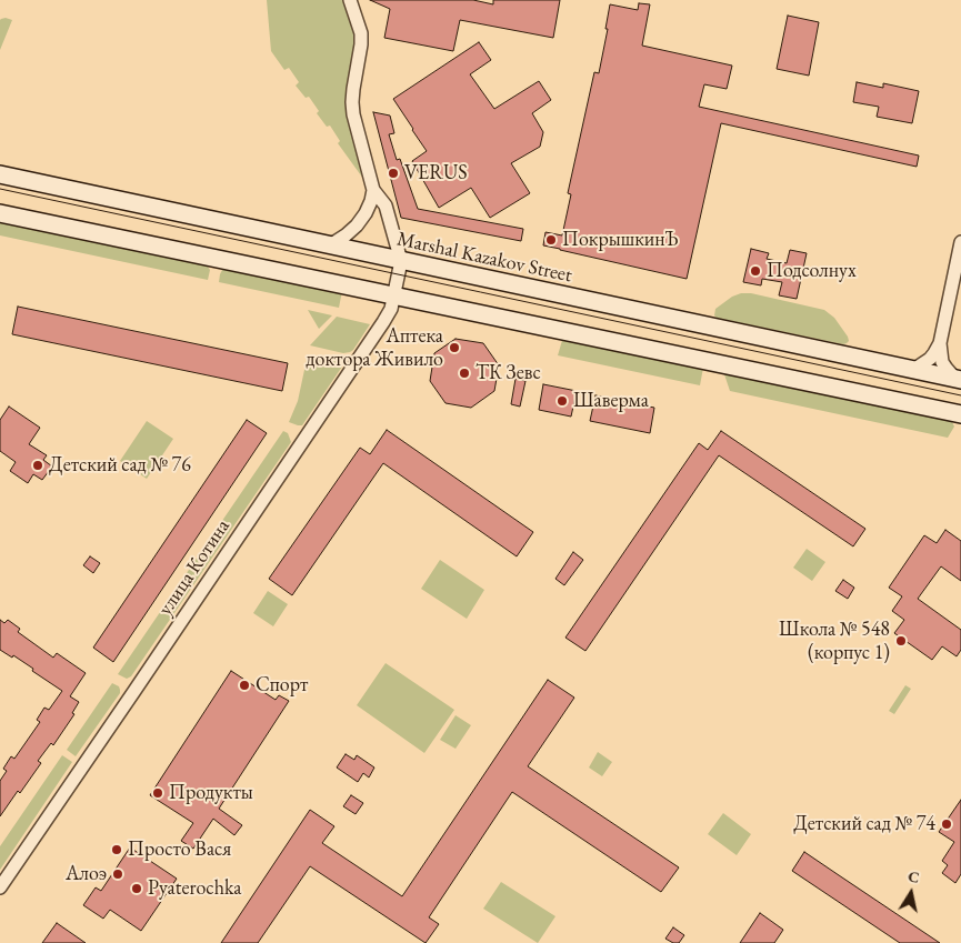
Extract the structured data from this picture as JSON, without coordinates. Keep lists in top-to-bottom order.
{
  "streets": {
    "main road": ["Marshal Kazakov Street"],
    "street": ["улица Котина"]
  },
  "crossings": [
    ["Marshal Kazakov Street", "улица Котина"]
  ],
  "places": [
    "VERUS",
    "ПокрышкинЪ",
    "Подсолнух",
    "Аптека доктора Живило",
    "ТК Зевс",
    "Шаверма",
    "Детский сад № 76",
    "Школа № 548 (корпус 1)",
    "Спорт",
    "Продукты",
    "Детский сад № 74",
    "Просто Вася",
    "Алоэ",
    "Pyaterochka"
  ],
  "north": "top"
}
